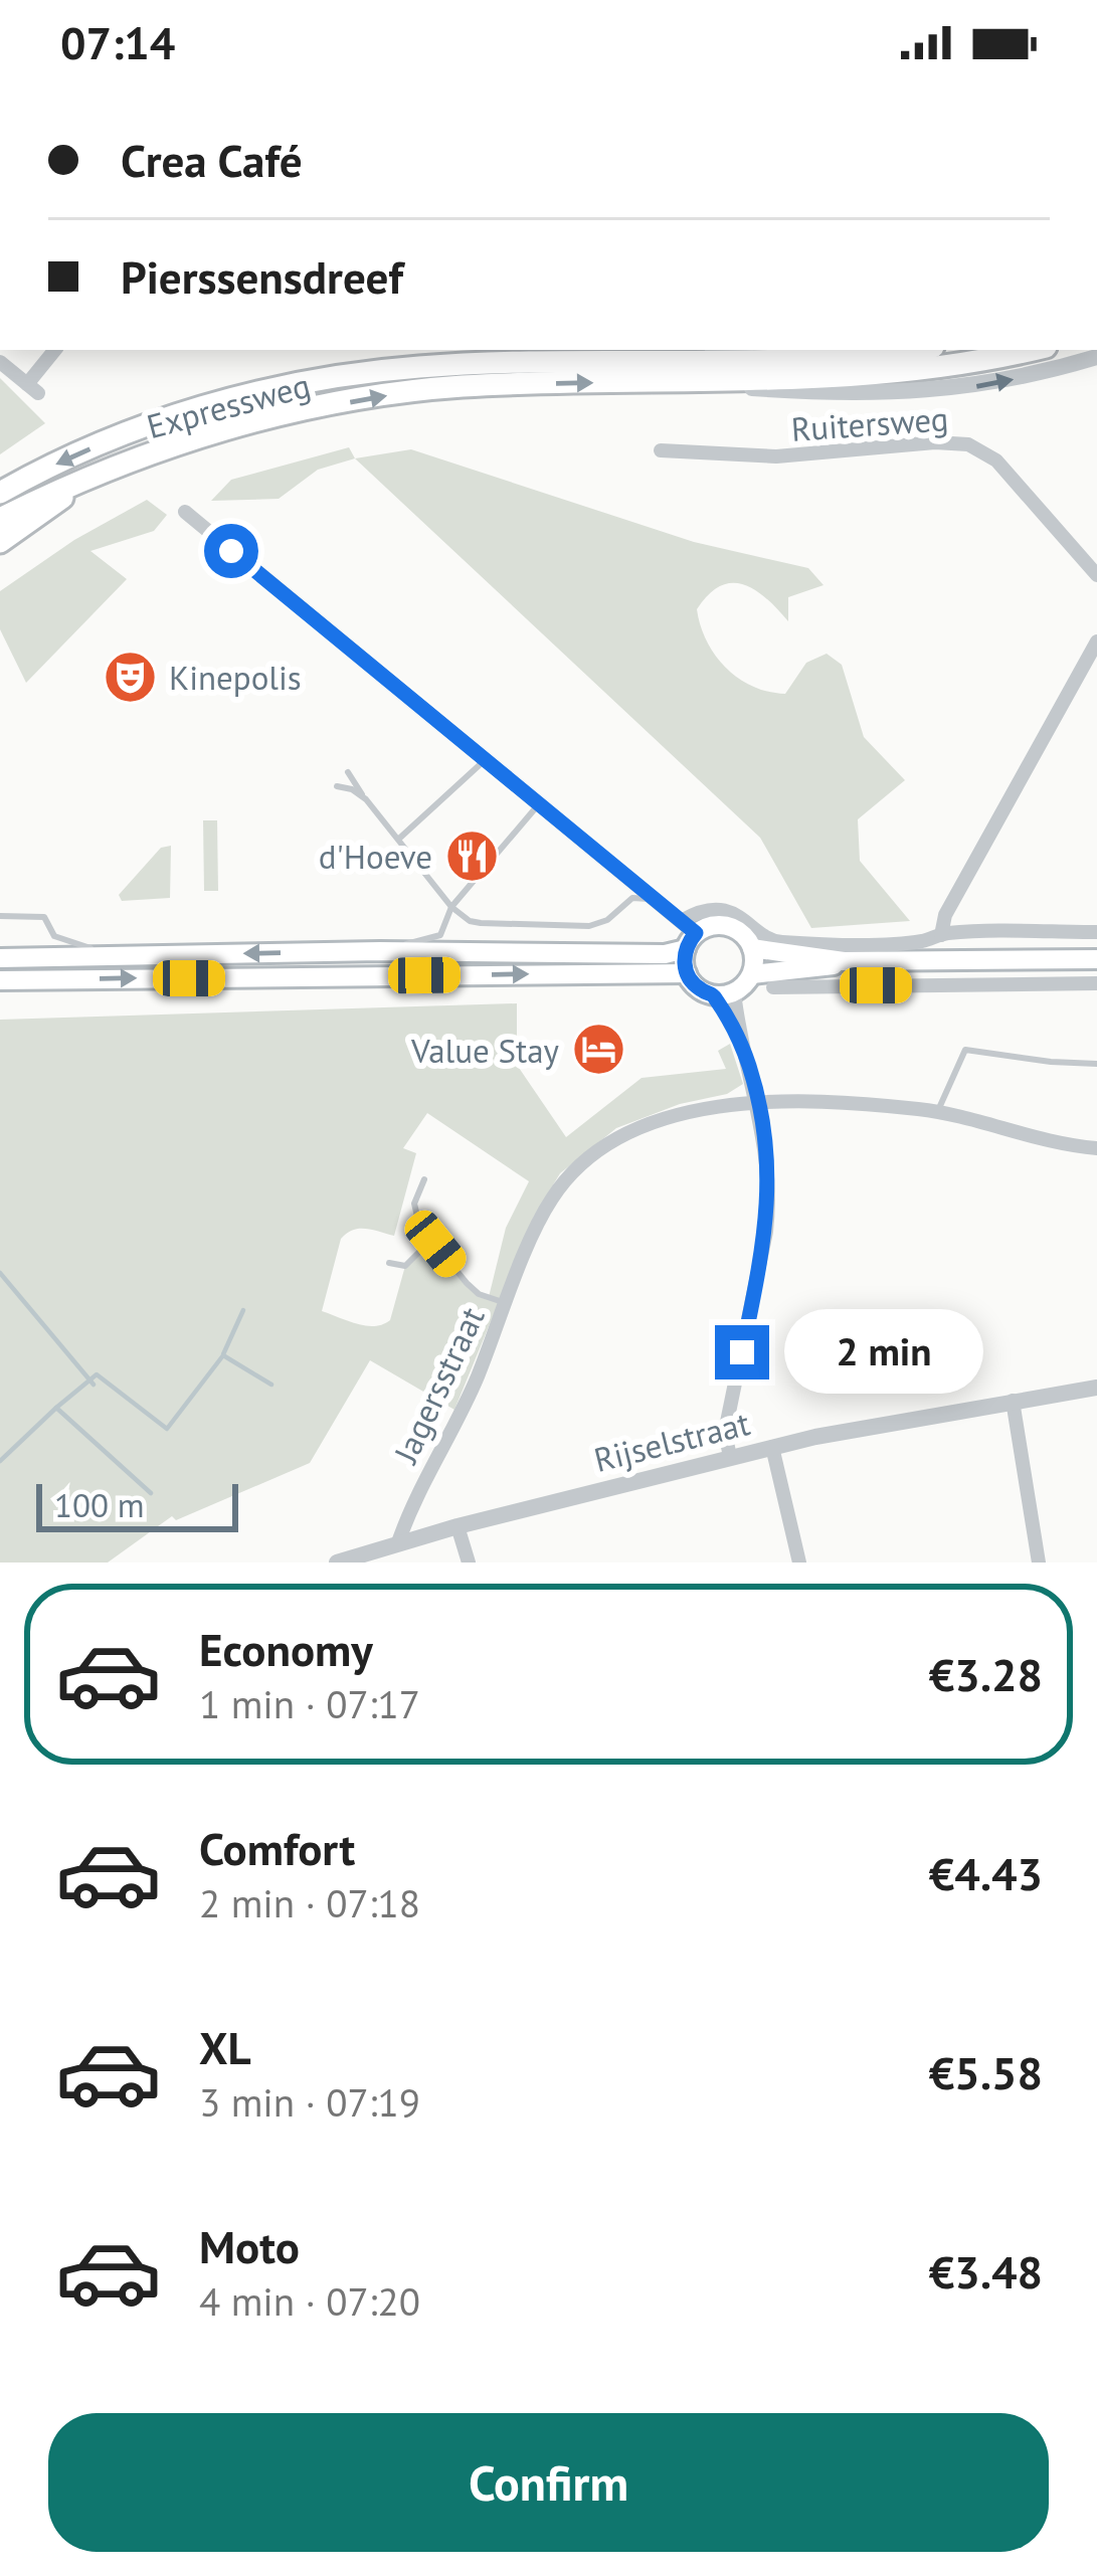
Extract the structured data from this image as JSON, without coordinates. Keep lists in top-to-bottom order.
{
  "streets": {
    "highway": ["Expressweg"],
    "street": ["Ruitersweg", "Jagersstraat", "Rijselstraat"]
  },
  "crossings": [
    ["Jagersstraat", "Rijselstraat"]
  ],
  "places": {
    "theatre": ["Kinepolis"],
    "restaurant": ["d'Hoeve"],
    "hotel": ["Value Stay"]
  },
  "scale_bar": "100 m",
  "page": {
    "status": "07:14",
    "banner": ["Crea Café", "Pierssensdreef"],
    "bubble": "2 min",
    "scale": "100 m",
    "list": [
      {
        "name": "Economy",
        "note": "1 min · 07:17",
        "value": "€3.28"
      },
      {
        "name": "Comfort",
        "note": "2 min · 07:18",
        "value": "€4.43"
      },
      {
        "name": "XL",
        "note": "3 min · 07:19",
        "value": "€5.58"
      },
      {
        "name": "Moto",
        "note": "4 min · 07:20",
        "value": "€3.48"
      }
    ],
    "buttons": "Confirm"
  }
}
